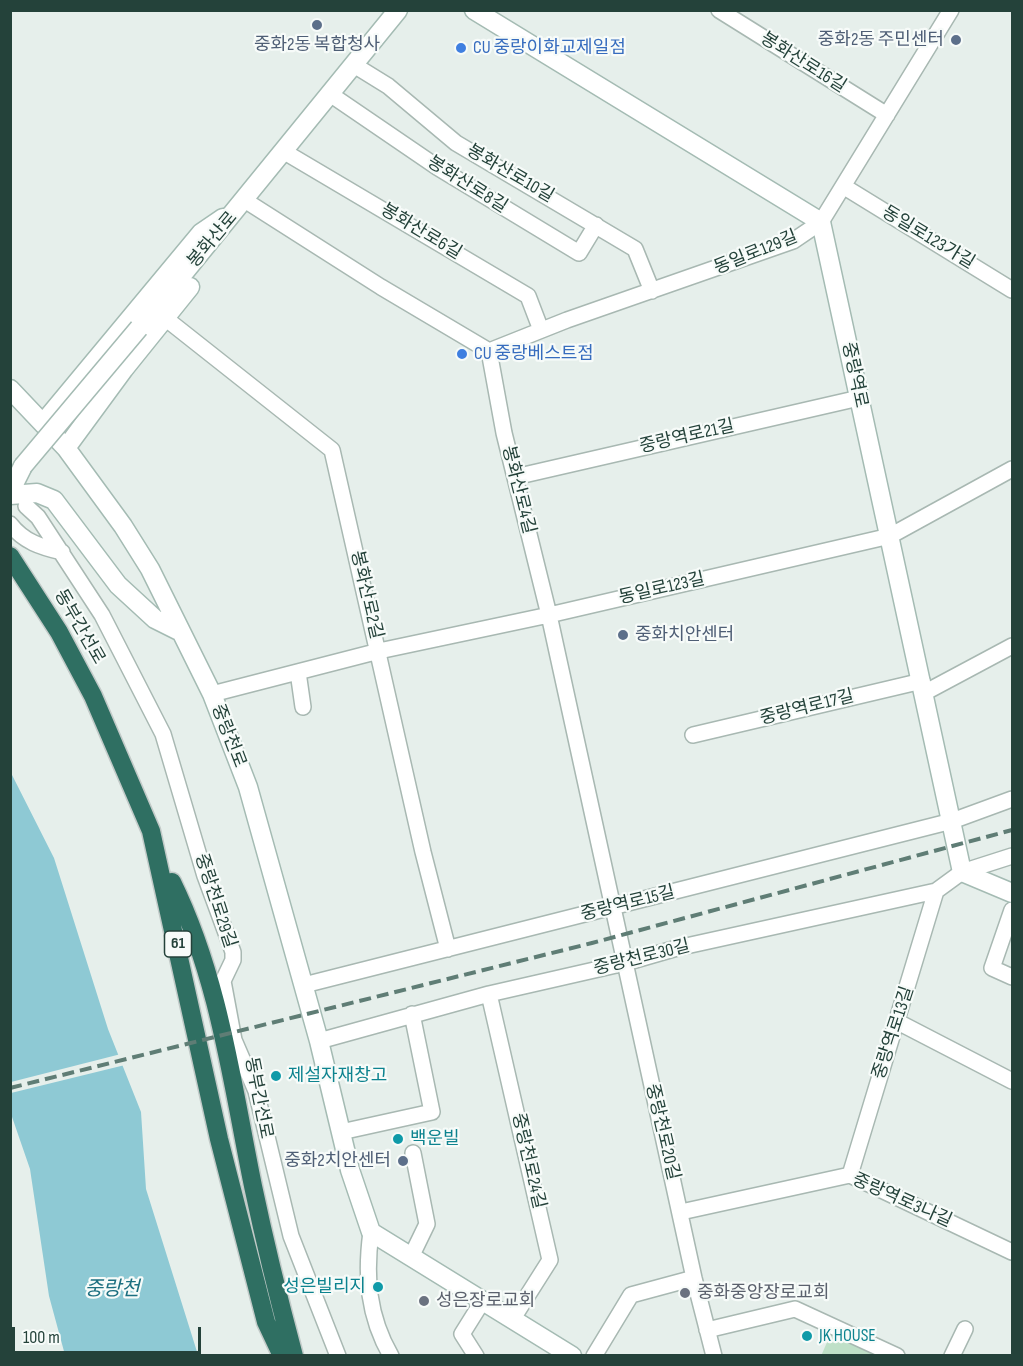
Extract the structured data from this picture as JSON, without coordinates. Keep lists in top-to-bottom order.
{
  "streets": {
    "highway": ["동부간선로", "61"],
    "main road": ["봉화산로", "중랑역로", "중랑천로"],
    "street": [
      "봉화산로16길",
      "봉화산로10길",
      "봉화산로8길",
      "봉화산로6길",
      "동일로123가길",
      "동일로129길",
      "중랑역로21길",
      "봉화산로4길",
      "동일로123길",
      "봉화산로2길",
      "중랑역로17길",
      "중랑천로29길",
      "중랑역로15길",
      "중랑천로30길",
      "중랑역로13길",
      "중랑천로20길",
      "중랑천로24길",
      "중랑역로3나길"
    ]
  },
  "crossings": [
    ["봉화산로16길", "동일로129길"],
    ["봉화산로10길", "봉화산로8길"],
    ["봉화산로10길", "봉화산로"],
    ["봉화산로10길", "동일로129길"],
    ["봉화산로8길", "봉화산로"],
    ["봉화산로6길", "봉화산로"],
    ["봉화산로6길", "동일로129길"],
    ["동일로123가길", "동일로129길"],
    ["동일로129길", "중랑역로"],
    ["동일로129길", "봉화산로4길"],
    ["중랑역로", "중랑역로21길"],
    ["중랑역로", "동일로123길"],
    ["중랑역로", "중랑역로17길"],
    ["중랑역로", "중랑역로15길"],
    ["중랑역로", "중랑천로30길"],
    ["중랑역로21길", "봉화산로4길"],
    ["봉화산로4길", "동일로123길"],
    ["봉화산로4길", "중랑역로15길"],
    ["봉화산로4길", "중랑천로20길"],
    ["동일로123길", "봉화산로2길"],
    ["동일로123길", "중랑천로"],
    ["봉화산로2길", "중랑역로15길"],
    ["중랑천로", "중랑역로15길"],
    ["중랑천로", "중랑천로30길"],
    ["중랑역로15길", "중랑천로20길"],
    ["중랑천로30길", "중랑역로13길"],
    ["중랑천로30길", "중랑천로20길"],
    ["중랑천로30길", "중랑천로24길"],
    ["중랑역로13길", "중랑역로3나길"],
    ["중랑천로20길", "중랑역로3나길"]
  ],
  "water": ["중랑천"],
  "places": [
    "중화2동 복합청사",
    "중화2동 주민센터",
    "CU 중랑이화교제일점",
    "CU 중랑베스트점",
    "중화치안센터",
    "제설자재창고",
    "백운빌",
    "중화2치안센터",
    "성은빌리지",
    "중화중앙장로교회",
    "성은장로교회",
    "JK HOUSE"
  ],
  "scale_bar": "100 m"
}
